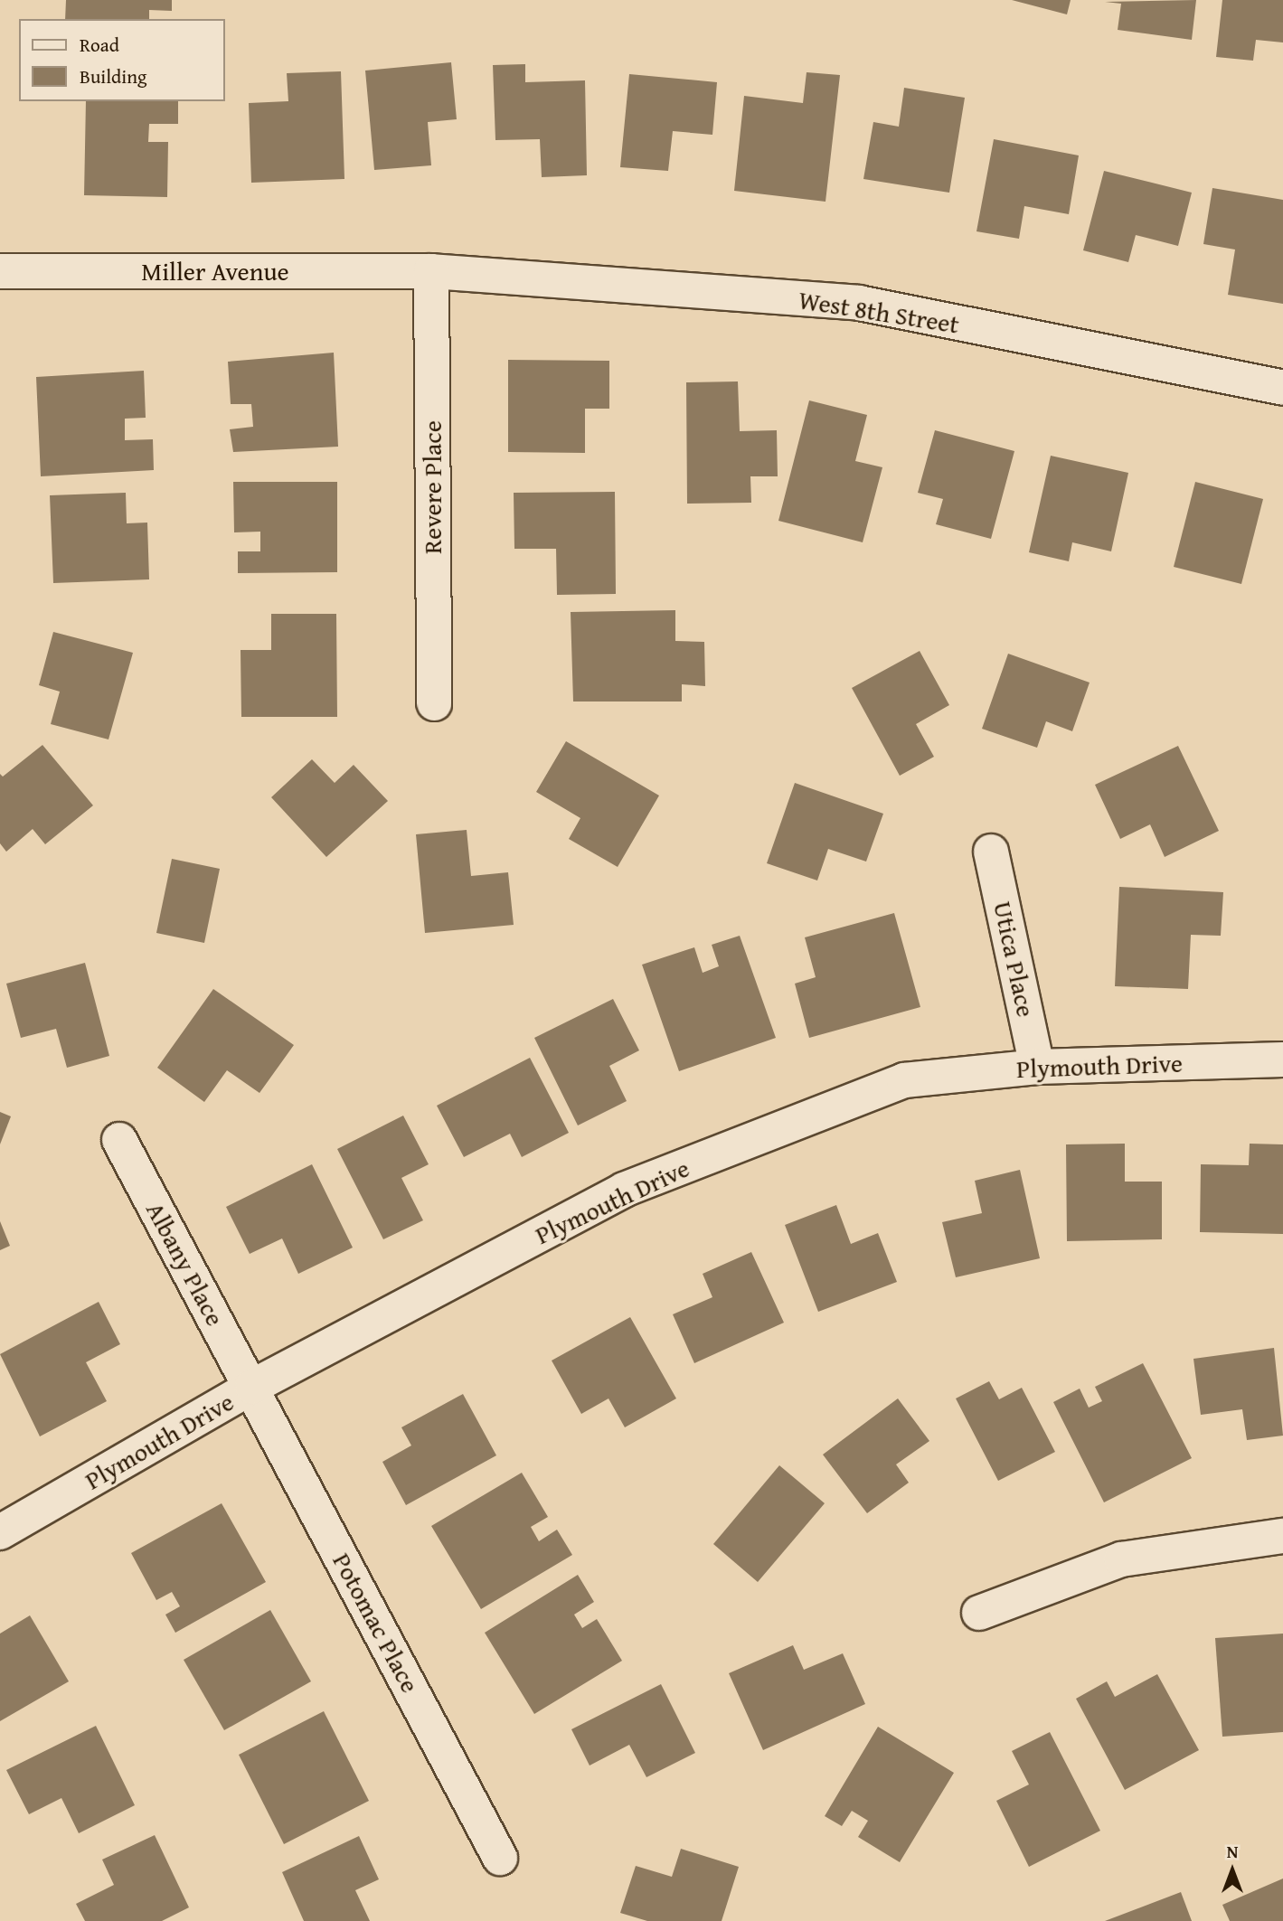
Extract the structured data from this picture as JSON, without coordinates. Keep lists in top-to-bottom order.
{
  "streets": {
    "street": [
      "Miller Avenue",
      "West 8th Street",
      "Revere Place",
      "Utica Place",
      "Plymouth Drive",
      "Albany Place",
      "Potomac Place"
    ]
  },
  "crossings": [
    ["Miller Avenue", "West 8th Street"],
    ["Miller Avenue", "Revere Place"],
    ["West 8th Street", "Revere Place"],
    ["Utica Place", "Plymouth Drive"],
    ["Plymouth Drive", "Albany Place"],
    ["Plymouth Drive", "Potomac Place"],
    ["Albany Place", "Potomac Place"]
  ],
  "legend": ["Road", "Building"],
  "north": "top"
}
